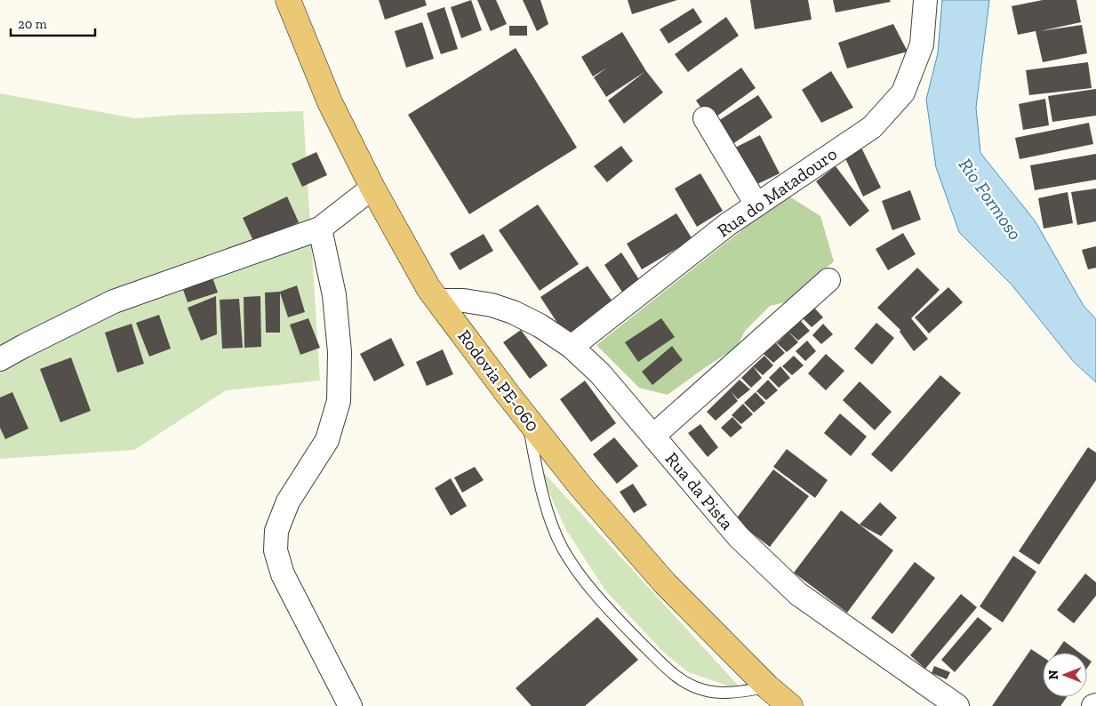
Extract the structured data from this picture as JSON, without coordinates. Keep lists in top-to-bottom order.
{
  "streets": {
    "main road": ["Rodovia PE-060"],
    "street": ["Rua do Matadouro", "Rua da Pista"]
  },
  "crossings": [
    ["Rua do Matadouro", "Rua da Pista"],
    ["Rodovia PE-060", "Rua da Pista"]
  ],
  "water": ["Rio Formoso"],
  "scale_bar": "20 m",
  "north": "left"
}
